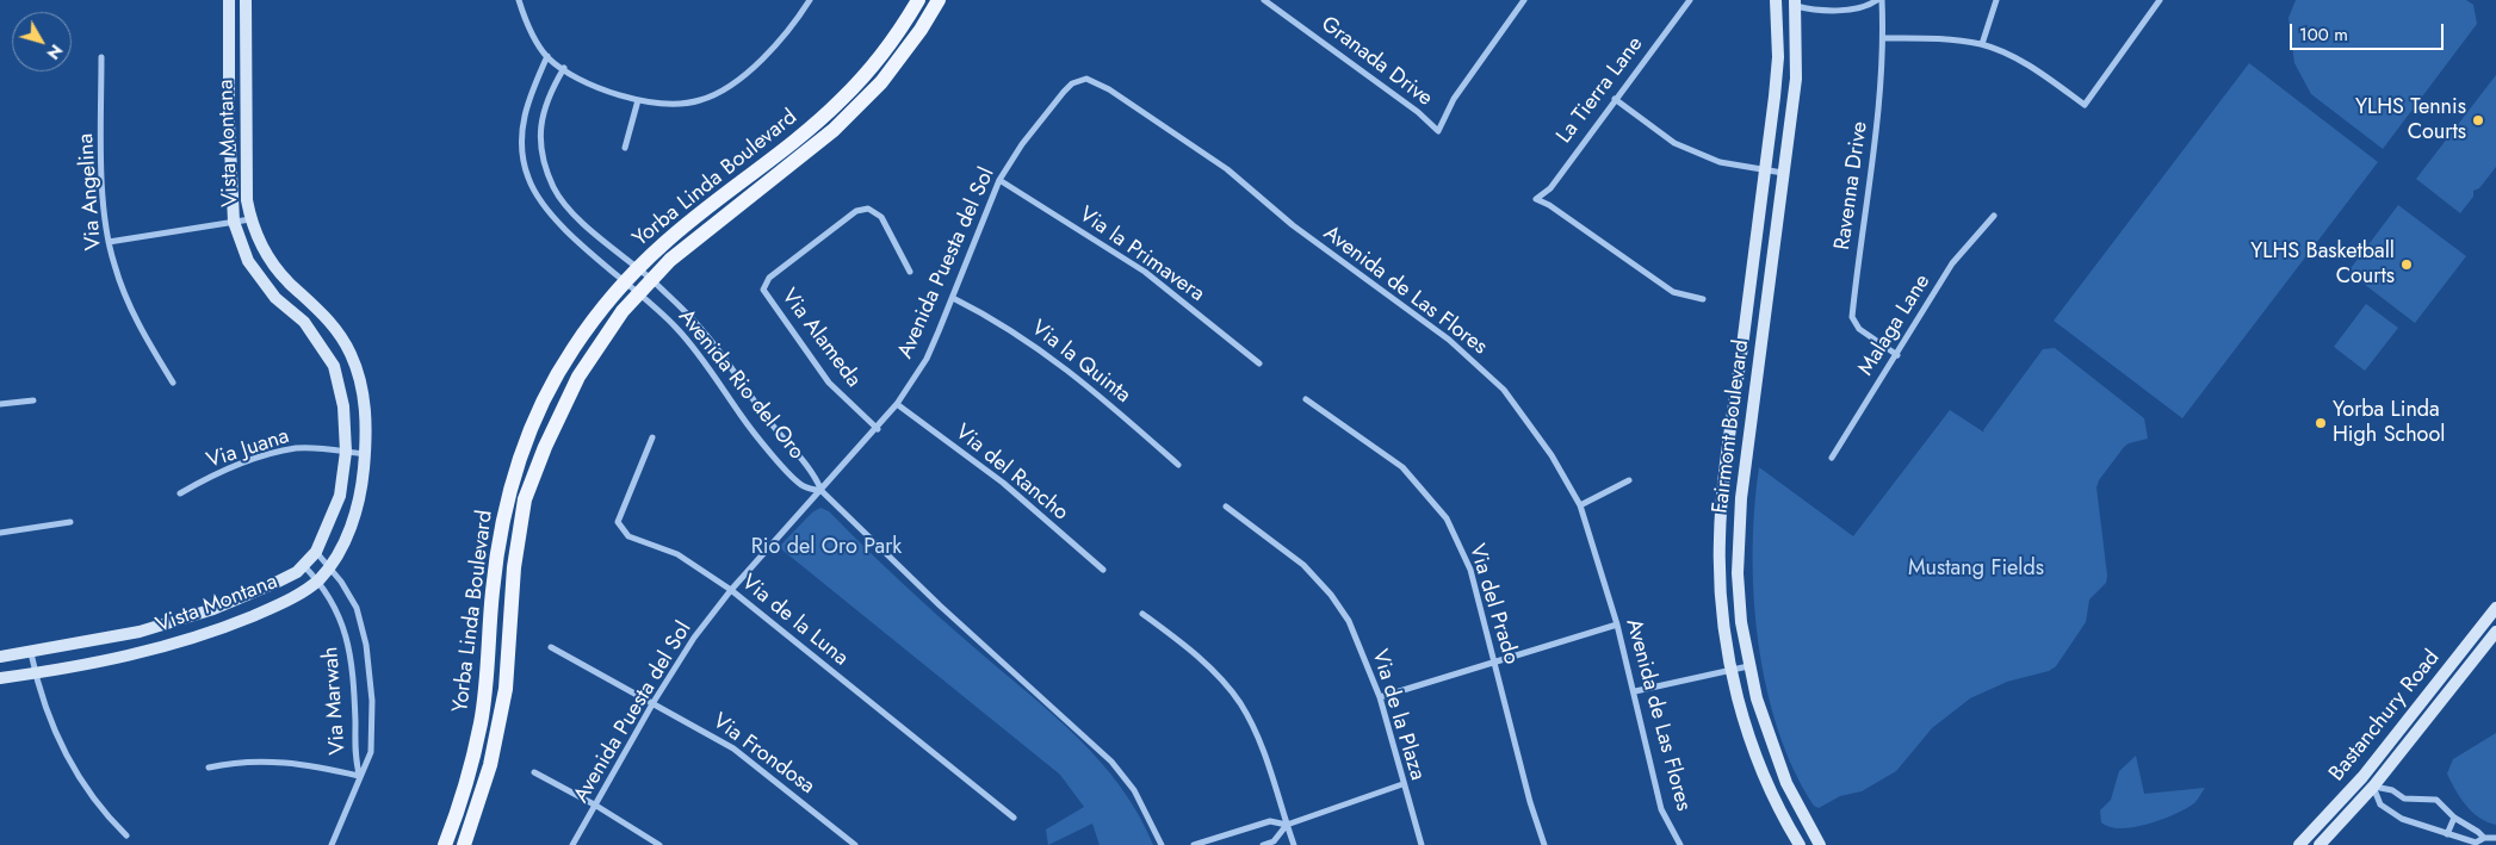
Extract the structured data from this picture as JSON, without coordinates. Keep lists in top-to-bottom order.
{
  "streets": {
    "main road": [
      "Vista Montana",
      "Yorba Linda Boulevard",
      "Fairmont Boulevard",
      "Bastanchury Road"
    ],
    "street": [
      "Granada Drive",
      "La Tierra Lane",
      "Ravenna Drive",
      "Via Angelina",
      "Via la Primavera",
      "Avenida Puesta del Sol",
      "Avenida de Las Flores",
      "Malaga Lane",
      "Via Alameda",
      "Via la Quinta",
      "Avenida Rio del Oro",
      "Via Juana",
      "Via del Rancho",
      "Via del Prado",
      "Via de la Luna",
      "Via Marwah",
      "Via de la Plaza",
      "Via Frondosa"
    ]
  },
  "crossings": [
    ["Vista Montana", "Via Juana"],
    ["Vista Montana", "Via Marwah"],
    ["Yorba Linda Boulevard", "Avenida Rio del Oro"],
    ["Ravenna Drive", "Malaga Lane"],
    ["Via la Primavera", "Avenida Puesta del Sol"],
    ["Avenida Puesta del Sol", "Avenida de Las Flores"],
    ["Avenida Puesta del Sol", "Via Alameda"],
    ["Avenida Puesta del Sol", "Via la Quinta"],
    ["Avenida Puesta del Sol", "Avenida Rio del Oro"],
    ["Avenida Puesta del Sol", "Via del Rancho"],
    ["Avenida Puesta del Sol", "Via de la Luna"],
    ["Avenida Puesta del Sol", "Via Frondosa"]
  ],
  "parks": ["Rio del Oro Park", "Mustang Fields"],
  "places": ["YLHS Tennis Courts", "YLHS Basketball Courts", "Yorba Linda High School"],
  "scale_bar": "100 m",
  "north": "bottom right"
}
